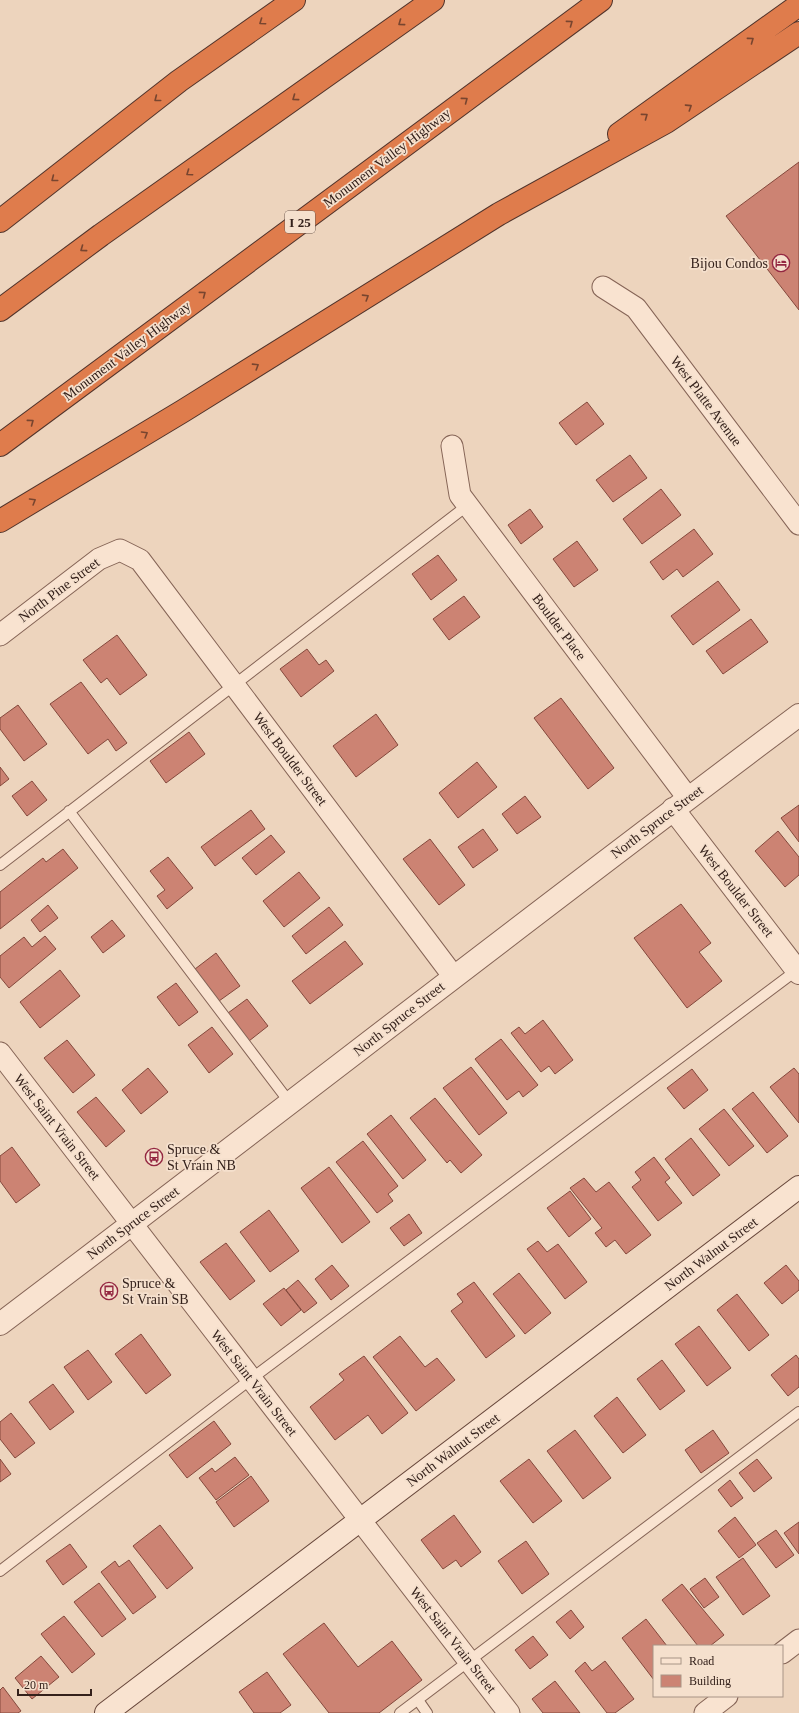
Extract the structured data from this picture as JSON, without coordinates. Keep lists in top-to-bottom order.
{
  "streets": {
    "highway": ["Monument Valley Highway", "I 25"],
    "street": [
      "West Platte Avenue",
      "North Pine Street",
      "Boulder Place",
      "West Boulder Street",
      "North Spruce Street",
      "West Saint Vrain Street",
      "North Walnut Street"
    ]
  },
  "crossings": [
    ["North Pine Street", "West Boulder Street"],
    ["Boulder Place", "West Boulder Street"],
    ["Boulder Place", "North Spruce Street"],
    ["West Boulder Street", "North Spruce Street"],
    ["North Spruce Street", "West Saint Vrain Street"],
    ["West Saint Vrain Street", "North Walnut Street"]
  ],
  "places": {
    "hotel": ["Bijou Condos"],
    "bus stop": ["Spruce & St Vrain NB", "Spruce & St Vrain SB"]
  },
  "legend": ["Road", "Building"],
  "scale_bar": "20 m"
}
